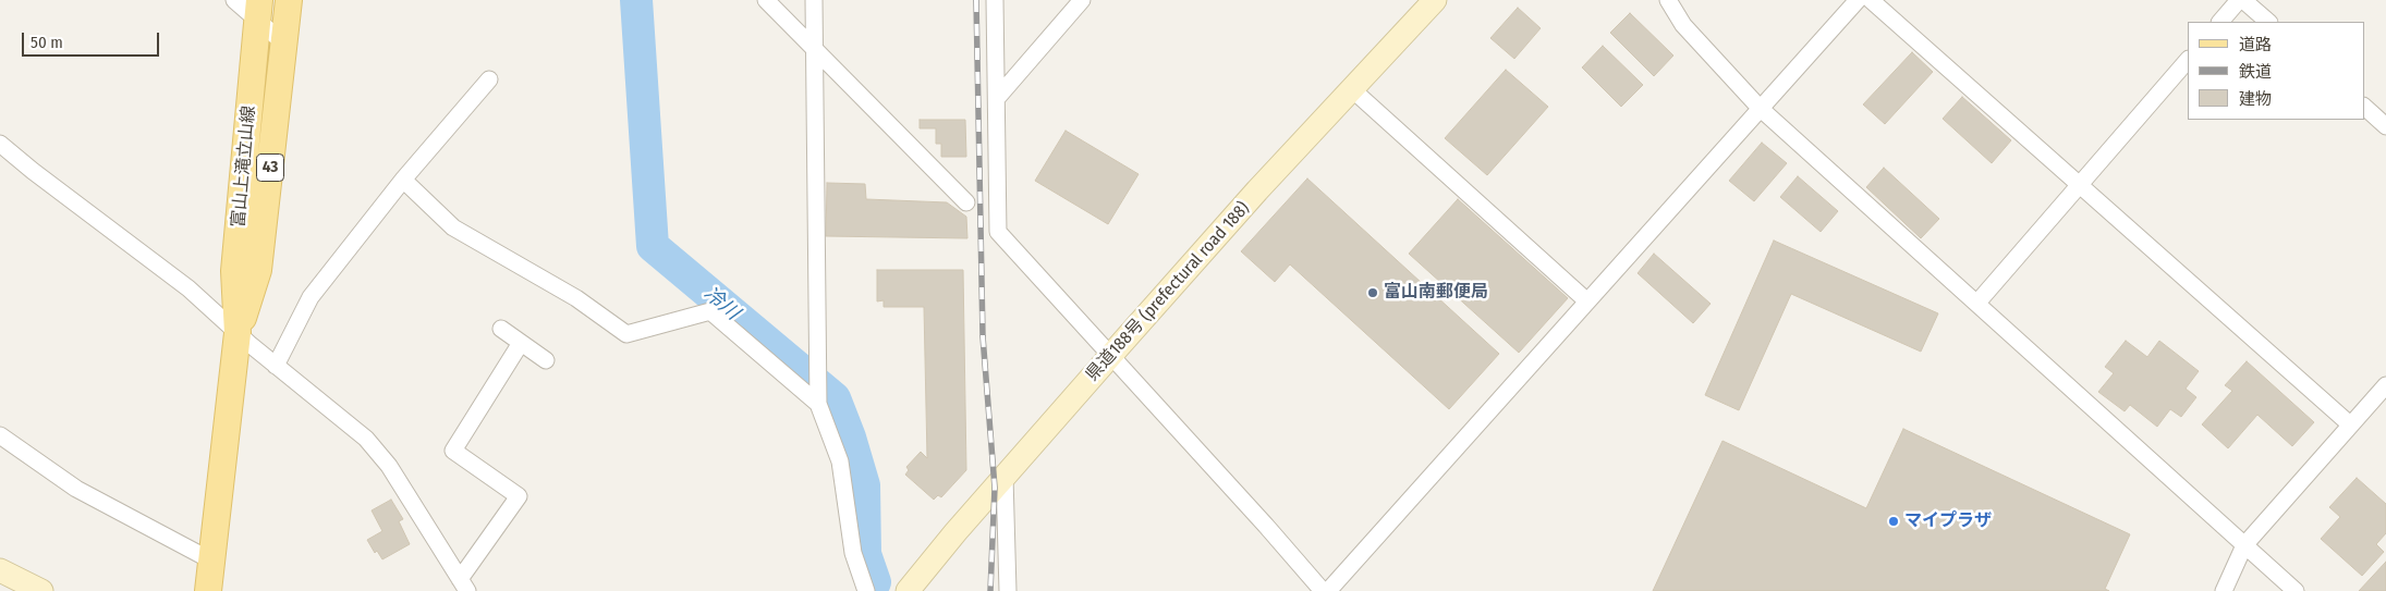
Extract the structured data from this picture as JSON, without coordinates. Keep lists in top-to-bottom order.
{
  "streets": {
    "main road": ["富山上滝立山線", "43", "県道188号 (prefectural road 188)"]
  },
  "water": ["冷川"],
  "places": ["富山南郵便局", "マイプラザ"],
  "legend": ["道路", "鉄道", "建物"],
  "scale_bar": "50 m"
}
